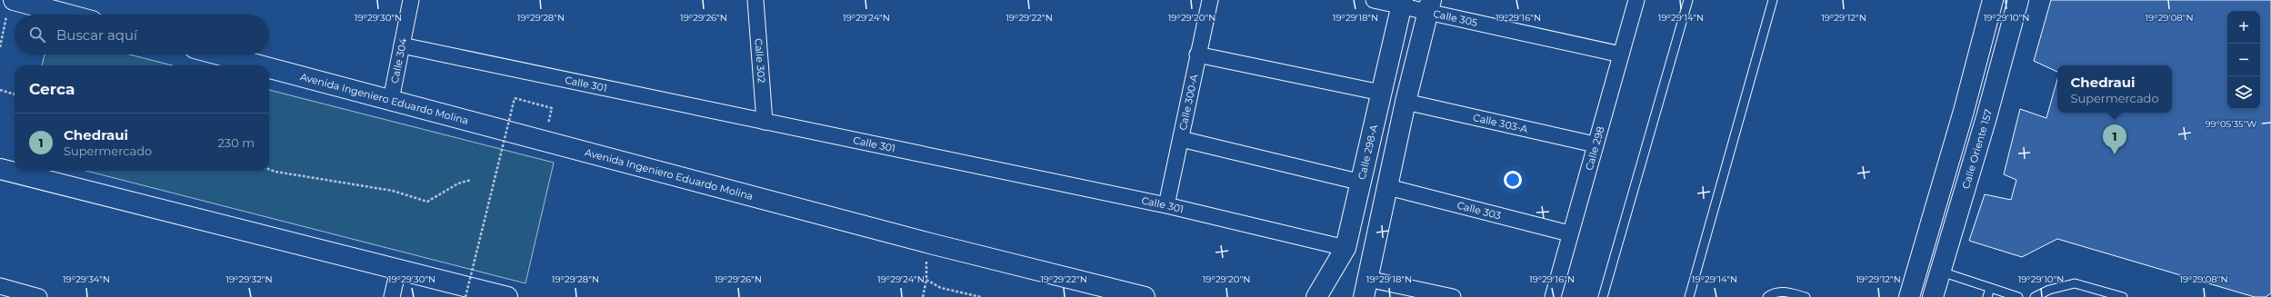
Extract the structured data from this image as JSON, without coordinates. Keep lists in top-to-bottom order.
{
  "streets": {
    "main road": ["Avenida Ingeniero Eduardo Molina", "Calle Oriente 157", "Calle 298-A"],
    "street": [
      "Calle 305",
      "Calle 304",
      "Calle 302",
      "Calle 301",
      "Calle 300-A",
      "Calle 303-A",
      "Calle 298",
      "Calle 303"
    ]
  },
  "crossings": [
    ["Calle 305", "Calle 298"],
    ["Calle 305", "Calle 298-A"],
    ["Calle 304", "Calle 301"],
    ["Calle 304", "Avenida Ingeniero Eduardo Molina"],
    ["Calle 302", "Calle 301"],
    ["Calle 301", "Calle 300-A"],
    ["Calle 301", "Calle 298-A"],
    ["Calle 303-A", "Calle 298"],
    ["Calle 298", "Calle 303"]
  ],
  "page": {
    "map_buttons": ["+", "−"],
    "search": "Buscar aquí",
    "popup": ["Chedraui", "Supermercado"],
    "heading": "Cerca",
    "list": [
      {
        "mark": "1",
        "name": "Chedraui",
        "note": "Supermercado",
        "value": "230 m"
      }
    ],
    "pins": "1"
  },
  "coordinates": [
    "19°29'30\"N",
    "19°29'28\"N",
    "19°29'26\"N",
    "19°29'24\"N",
    "19°29'22\"N",
    "19°29'20\"N",
    "19°29'18\"N",
    "19°29'16\"N",
    "19°29'14\"N",
    "19°29'12\"N",
    "19°29'10\"N",
    "19°29'08\"N",
    "99°05'35\"W",
    "19°29'34\"N",
    "19°29'32\"N"
  ]
}
